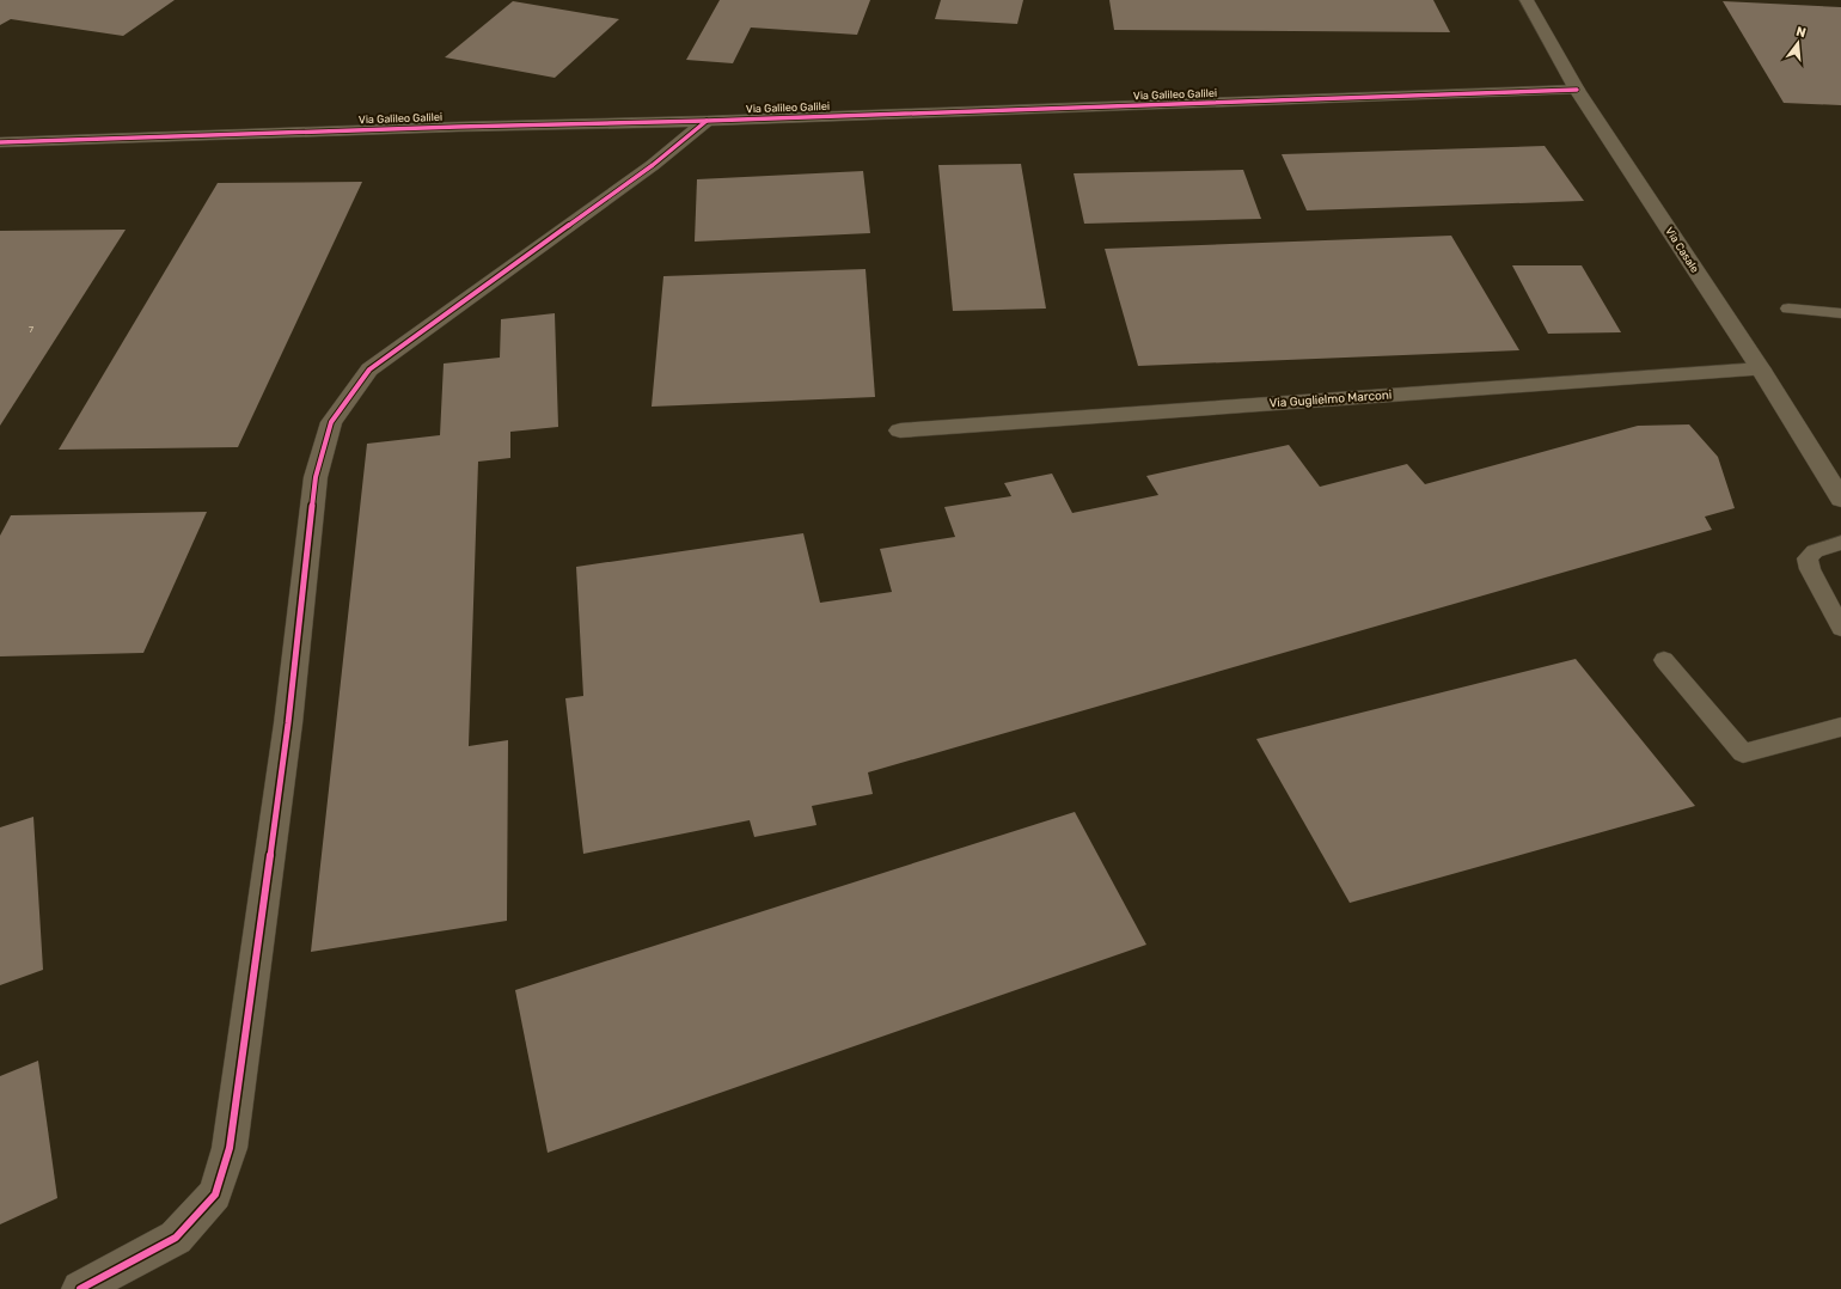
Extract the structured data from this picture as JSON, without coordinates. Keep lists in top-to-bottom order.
{
  "streets": {
    "street": ["Via Galileo Galilei", "Via Casale", "Via Guglielmo Marconi"]
  },
  "crossings": [
    ["Via Galileo Galilei", "Via Casale"],
    ["Via Casale", "Via Guglielmo Marconi"]
  ],
  "house_numbers": ["7"],
  "north": "top"
}
